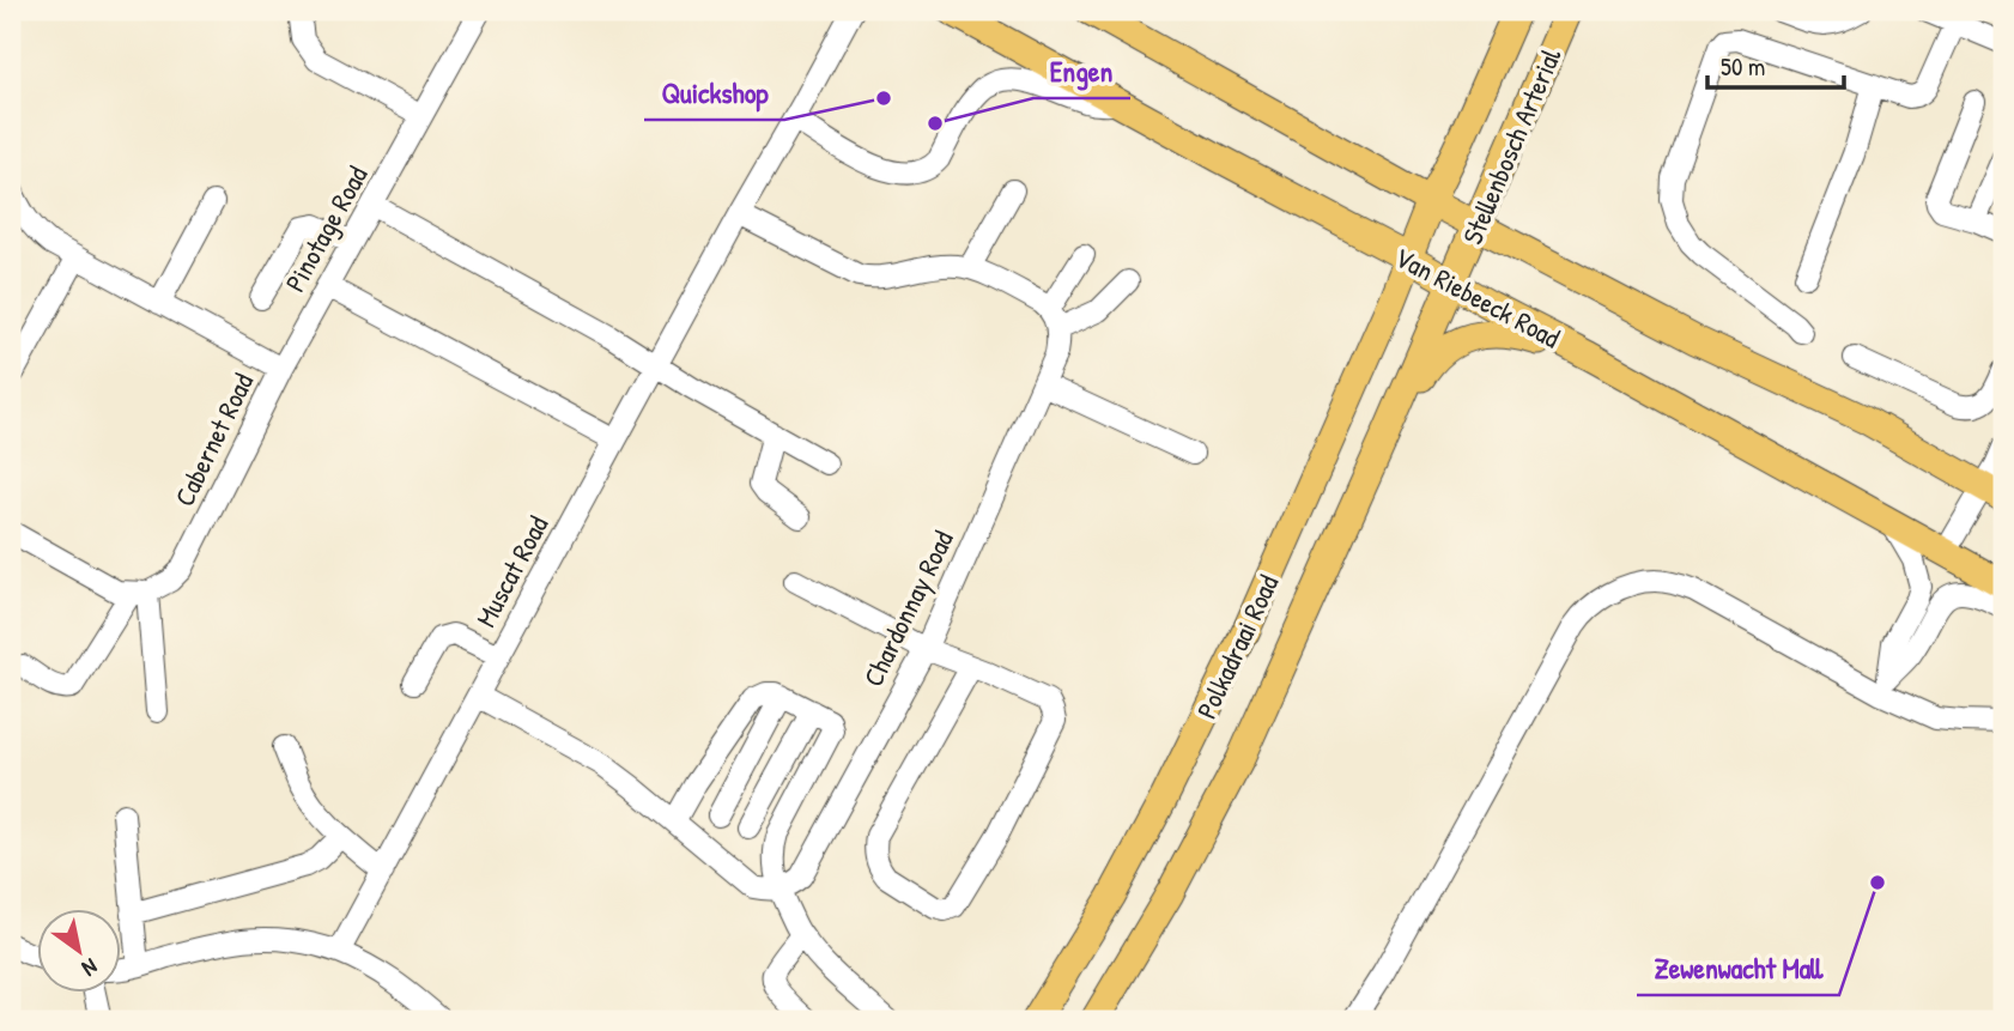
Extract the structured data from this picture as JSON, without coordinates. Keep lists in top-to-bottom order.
{
  "streets": {
    "main road": ["Stellenbosch Arterial", "Van Riebeeck Road", "Polkadraai Road"],
    "street": [
      "Pinotage Road",
      "Cabernet Road",
      "Muscat Road",
      "Chardonnay Road"
    ]
  },
  "crossings": [
    ["Stellenbosch Arterial", "Van Riebeeck Road"],
    ["Stellenbosch Arterial", "Polkadraai Road"],
    ["Pinotage Road", "Cabernet Road"],
    ["Van Riebeeck Road", "Polkadraai Road"]
  ],
  "places": ["Quickshop", "Engen", "Zewenwacht Mall"],
  "scale_bar": "50 m",
  "north": "bottom right"
}
